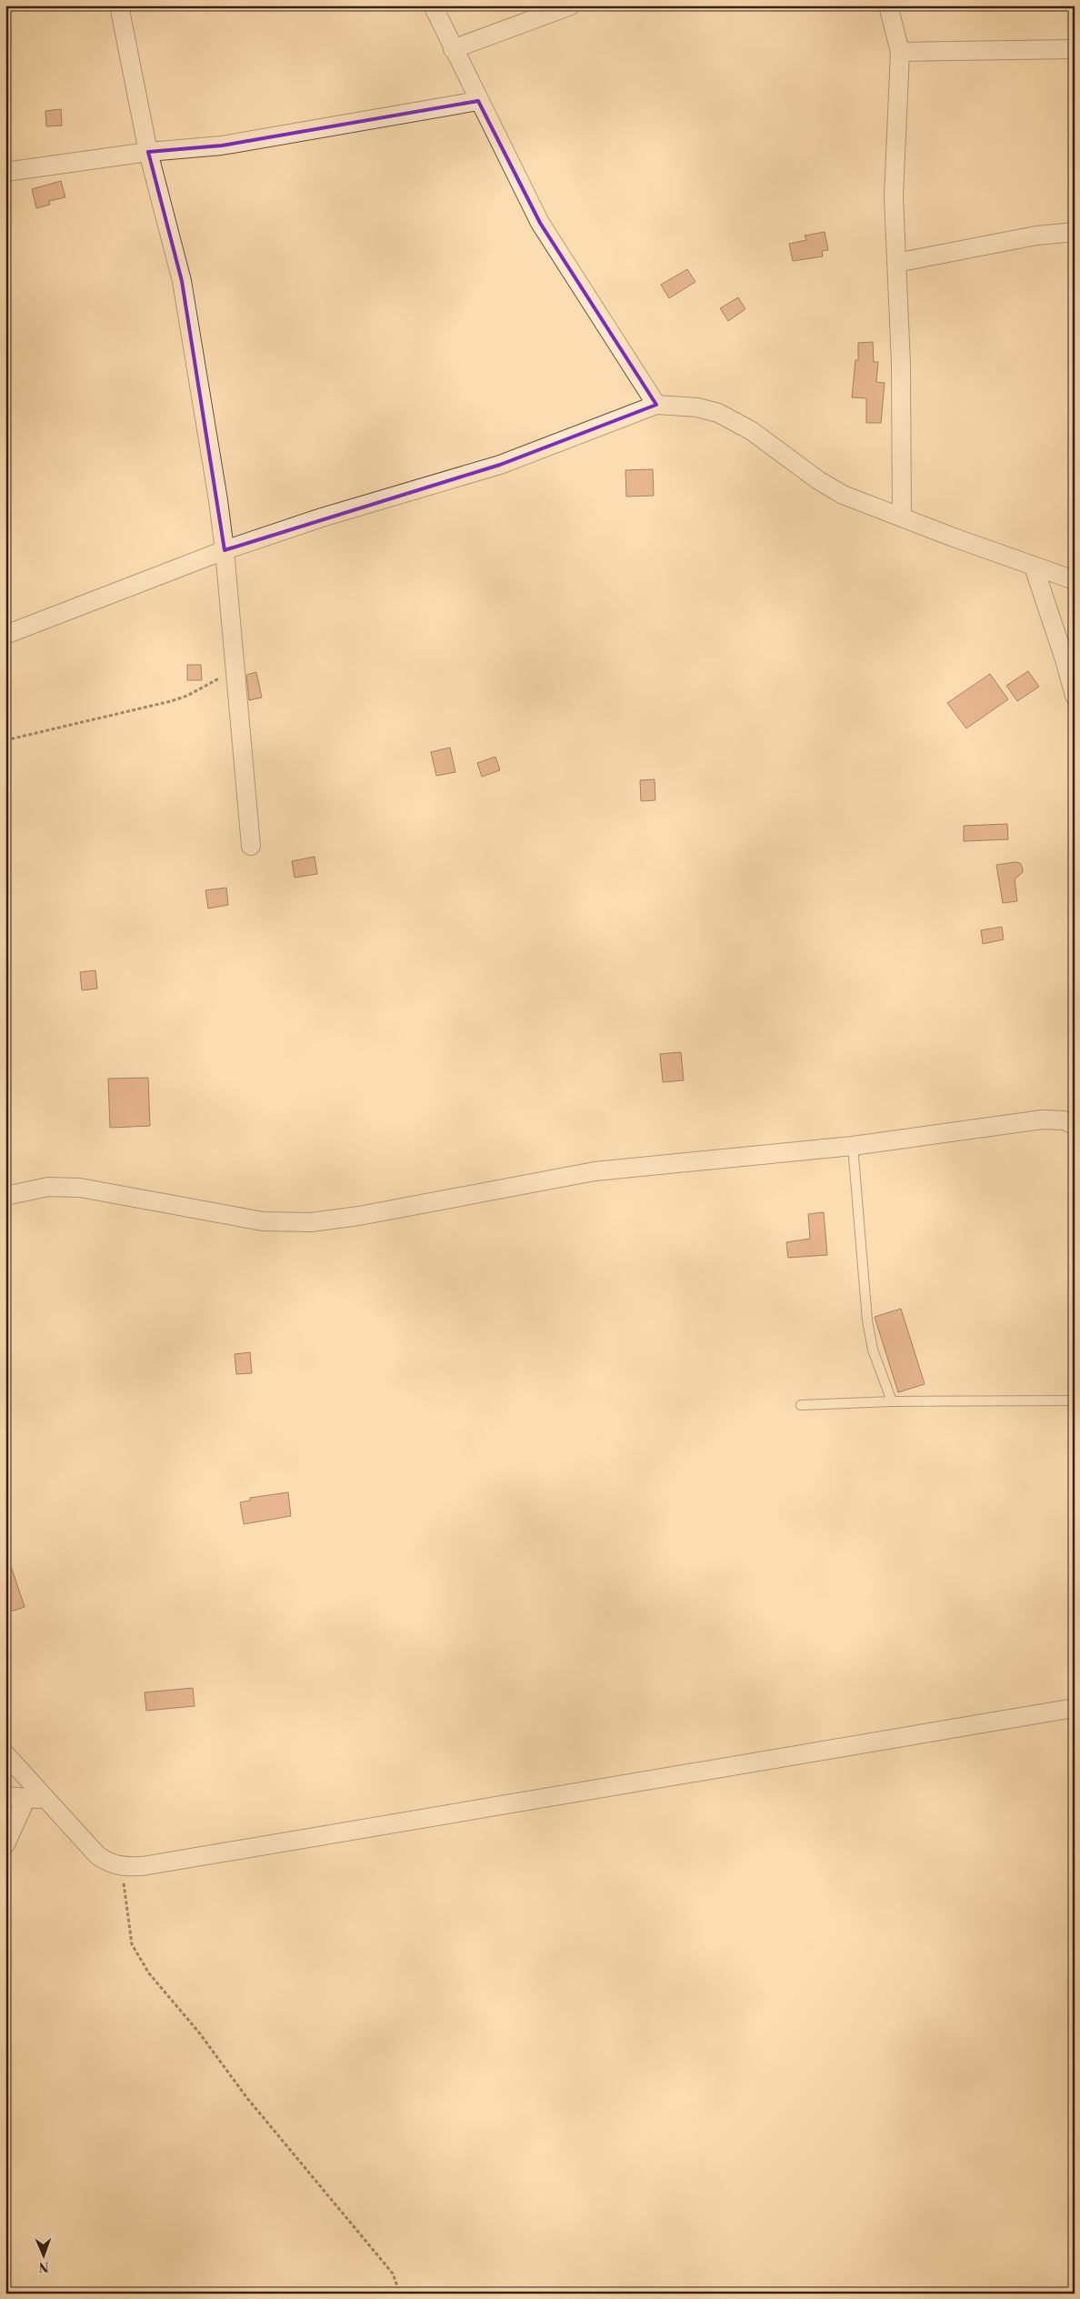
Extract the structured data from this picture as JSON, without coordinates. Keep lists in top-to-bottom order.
{
  "north": "bottom"
}
